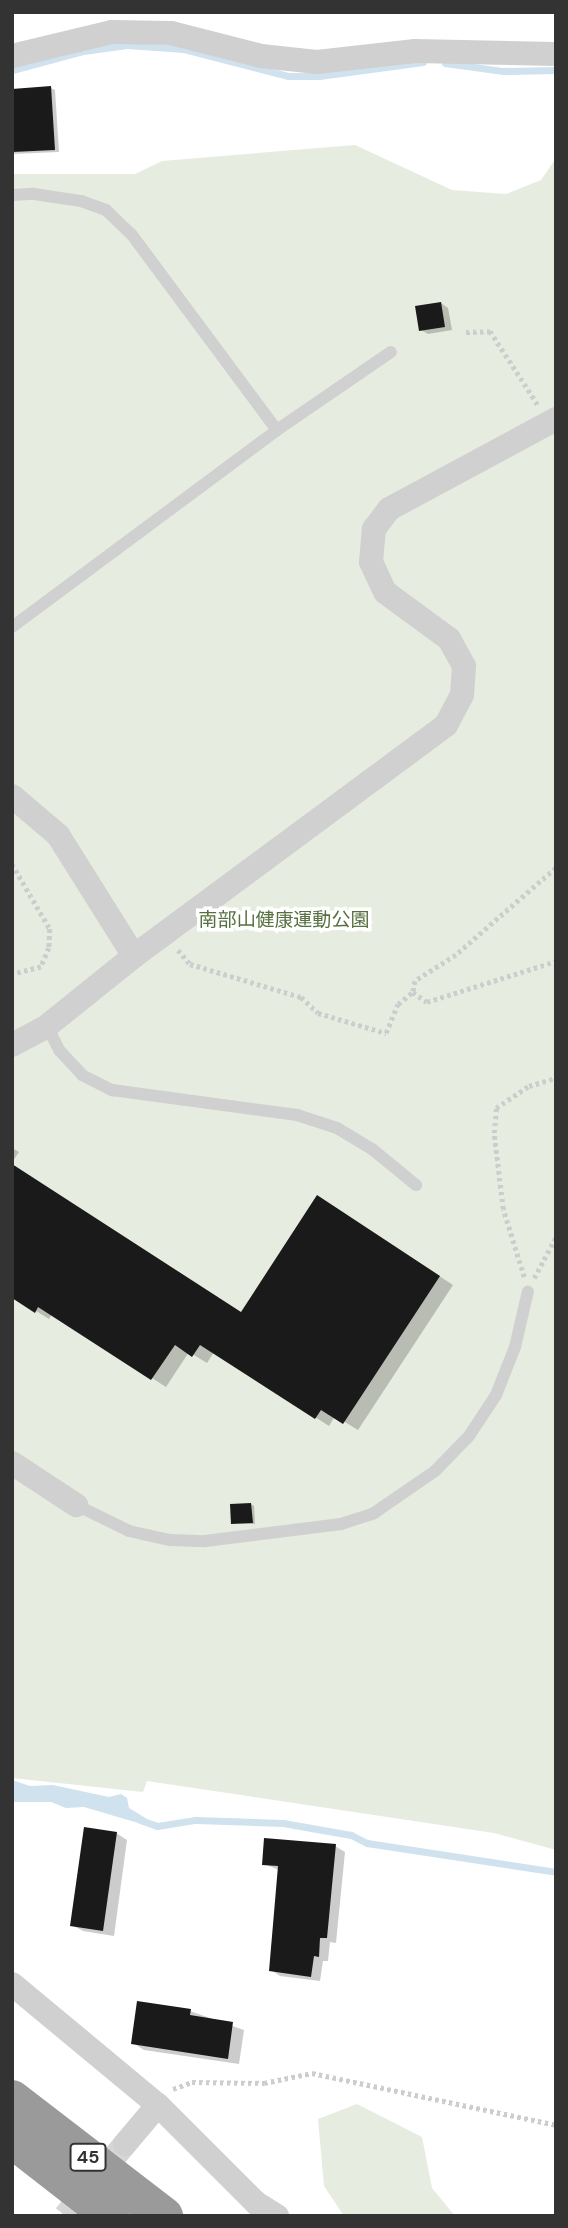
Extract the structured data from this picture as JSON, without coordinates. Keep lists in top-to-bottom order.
{
  "streets": {
    "highway": ["45"]
  },
  "parks": ["南部山健康運動公園"]
}
